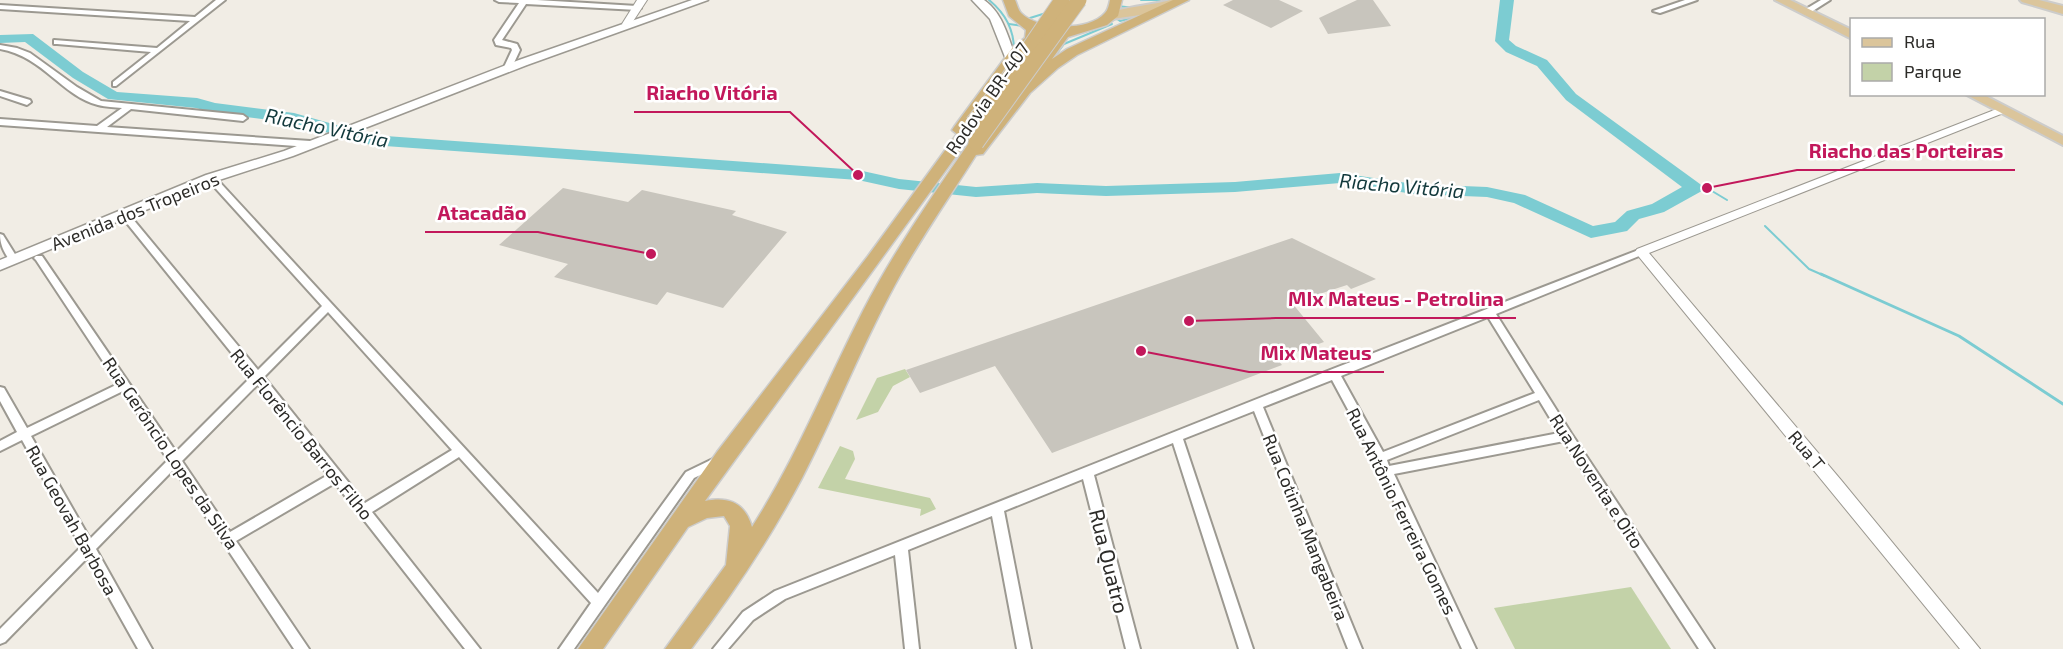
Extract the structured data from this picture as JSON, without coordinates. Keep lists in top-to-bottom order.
{
  "streets": {
    "highway": ["Rodovia BR-407"],
    "main road": ["Avenida dos Tropeiros"],
    "street": [
      "Rua Florêncio Barros Filho",
      "Rua T",
      "Rua Gerôncio Lopes da Silva",
      "Rua Noventa e Oito",
      "Rua Antônio Ferreira Gomes",
      "Rua Geovah Barbosa",
      "Rua Cotinha Mangabeira",
      "Rua Quatro"
    ]
  },
  "crossings": [
    ["Avenida dos Tropeiros", "Rua Florêncio Barros Filho"],
    ["Avenida dos Tropeiros", "Rua Gerôncio Lopes da Silva"]
  ],
  "water": ["Riacho Vitória"],
  "places": [
    "Riacho Vitória",
    "Riacho das Porteiras",
    "Atacadão",
    "MIx Mateus - Petrolina",
    "Mix Mateus"
  ],
  "legend": ["Rua", "Parque"]
}
